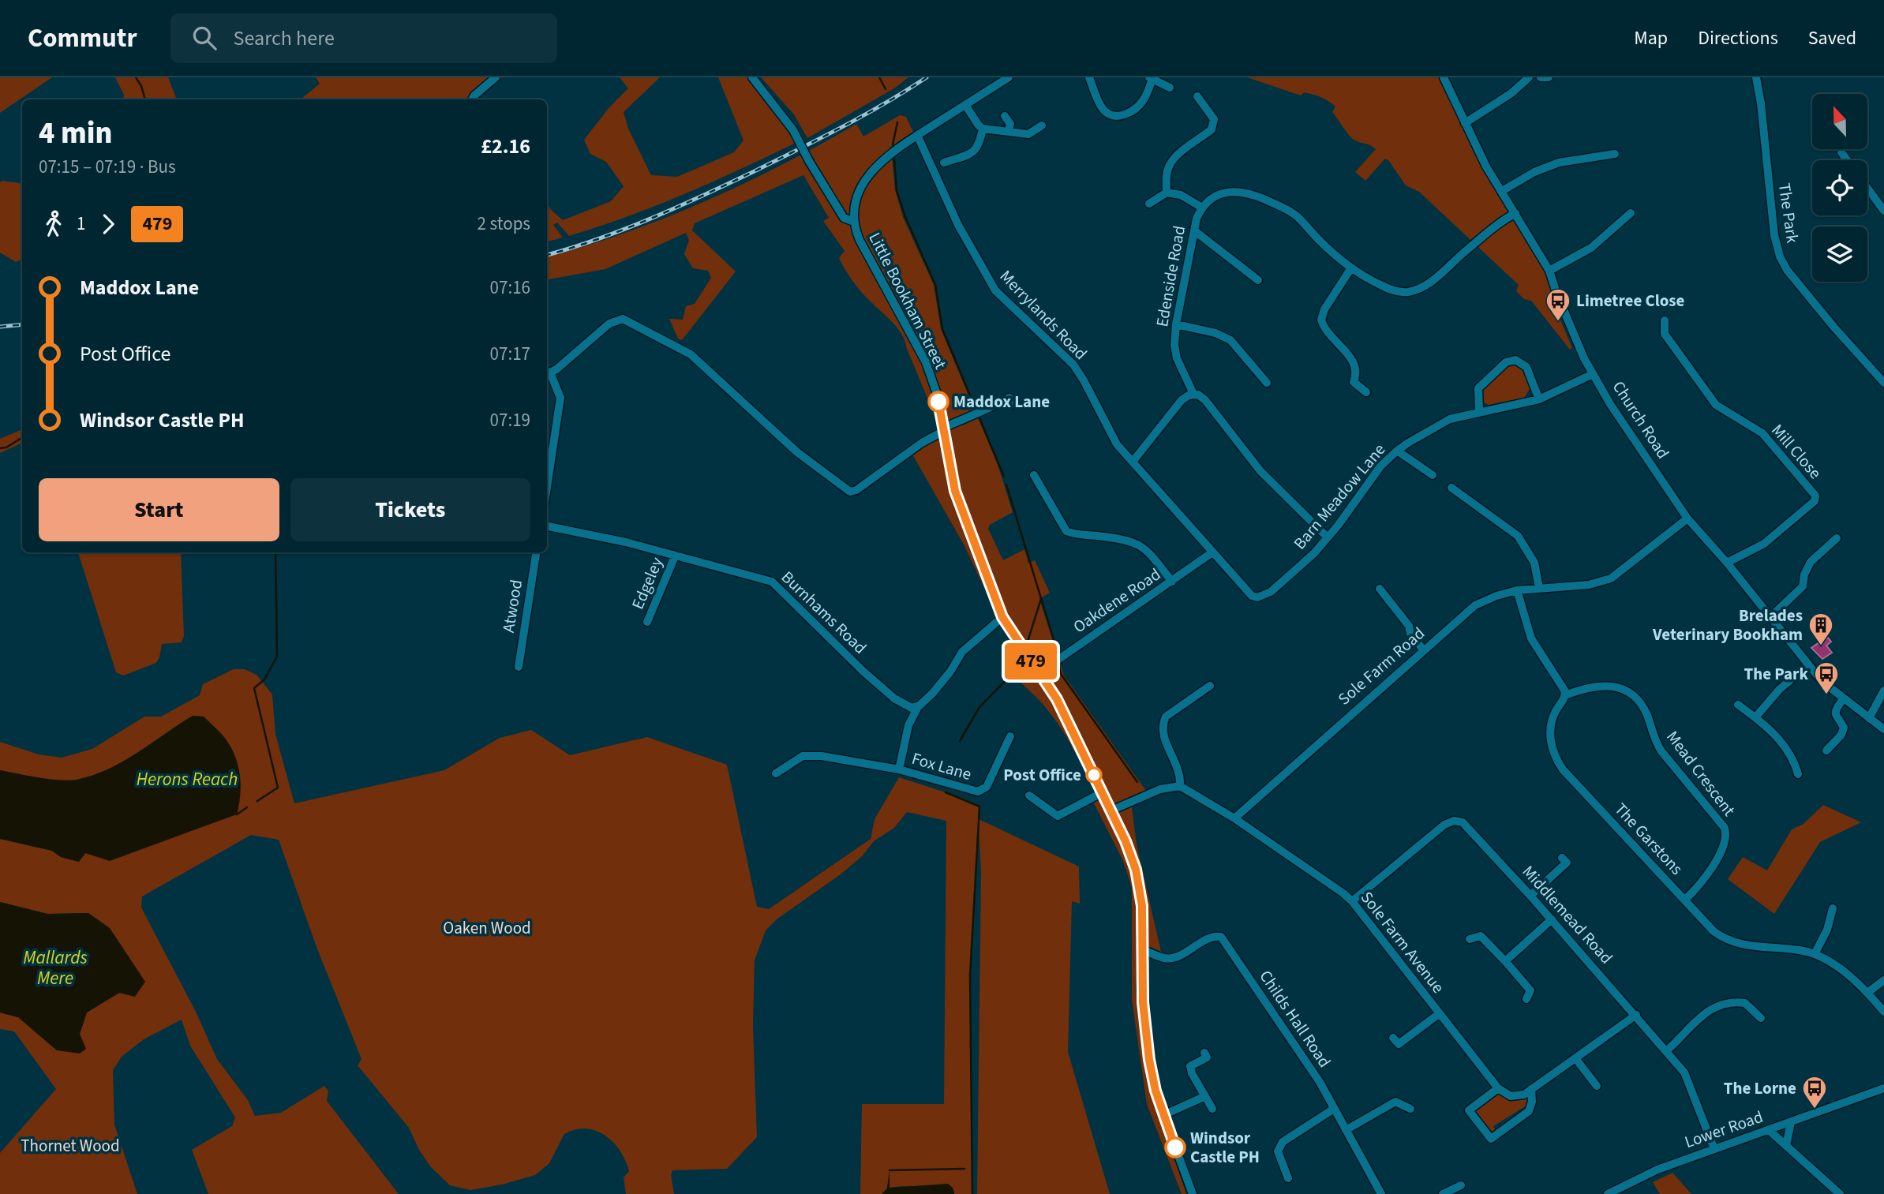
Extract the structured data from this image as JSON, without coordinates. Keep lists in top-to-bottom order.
{
  "streets": {
    "street": [
      "The Park",
      "Edenside Road",
      "Little Bookham Street",
      "Merrylands Road",
      "Church Road",
      "Mill Close",
      "Barn Meadow Lane",
      "Edgeley",
      "Oakdene Road",
      "Atwood",
      "Burnhams Road",
      "Sole Farm Road",
      "Fox Lane",
      "Mead Crescent",
      "The Garstons",
      "Middlemead Road",
      "Sole Farm Avenue",
      "Childs Hall Road",
      "Lower Road"
    ]
  },
  "crossings": [
    ["Edenside Road", "Church Road"],
    ["Little Bookham Street", "Merrylands Road"],
    ["Little Bookham Street", "Oakdene Road"],
    ["Little Bookham Street", "Childs Hall Road"],
    ["Merrylands Road", "Barn Meadow Lane"],
    ["Merrylands Road", "Oakdene Road"],
    ["Church Road", "Mill Close"],
    ["Church Road", "Barn Meadow Lane"],
    ["Church Road", "Sole Farm Road"],
    ["Barn Meadow Lane", "Oakdene Road"],
    ["Edgeley", "Burnhams Road"],
    ["Burnhams Road", "Fox Lane"],
    ["Sole Farm Road", "Sole Farm Avenue"],
    ["Mead Crescent", "The Garstons"],
    ["Middlemead Road", "Sole Farm Avenue"],
    ["Middlemead Road", "Lower Road"]
  ],
  "water": ["Herons Reach", "Mallards Mere"],
  "parks": ["Oaken Wood", "Thornet Wood"],
  "places": {
    "bus stop": ["Limetree Close", "The Park", "The Lorne"],
    "other": ["Maddox Lane", "Post Office", "Windsor Castle PH"],
    "building": ["Brelades Veterinary Bookham"]
  },
  "lines": ["bus line 479"],
  "north": "top",
  "page": {
    "header": "Commutr",
    "search": "Search here",
    "nav": ["Map", "Directions", "Saved"],
    "on_map": "479",
    "heading": ["4 min", "07:15 – 07:19 · Bus", "£2.16"],
    "legs": ["1", "479", "2 stops"],
    "list": [
      {
        "name": "Maddox Lane",
        "value": "07:16"
      },
      {
        "name": "Post Office",
        "value": "07:17"
      },
      {
        "name": "Windsor Castle PH",
        "value": "07:19"
      }
    ],
    "buttons": ["Start", "Tickets"]
  }
}
